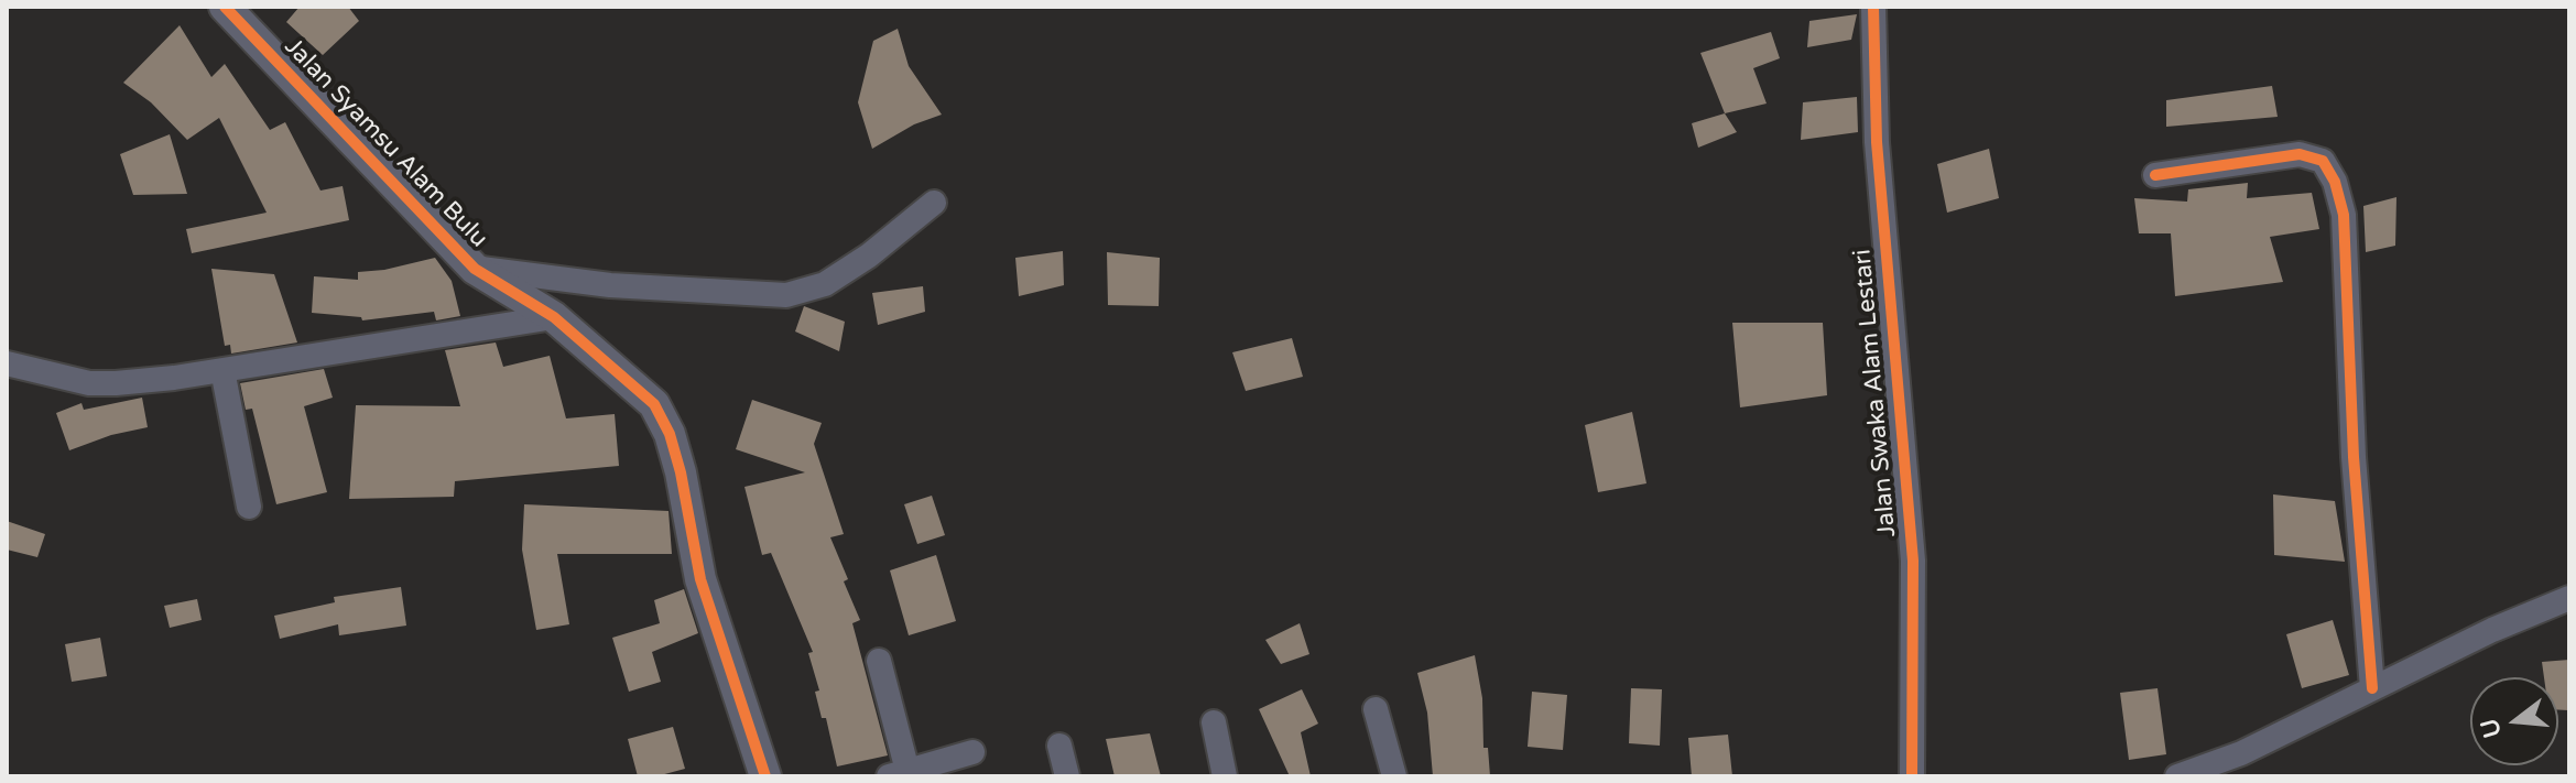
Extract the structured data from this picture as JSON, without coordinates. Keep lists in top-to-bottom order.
{
  "streets": {
    "street": ["Jalan Syamsu Alam Bulu", "Jalan Swaka Alam Lestari"]
  },
  "north": "left"
}
